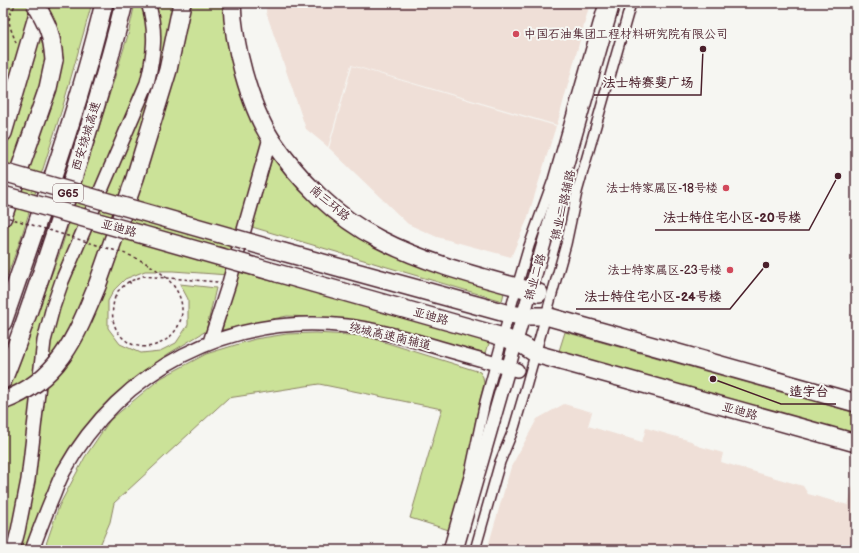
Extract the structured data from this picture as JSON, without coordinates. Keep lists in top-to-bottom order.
{
  "streets": {
    "highway": [
      "西安绕城高速",
      "G65",
      "南三环路",
      "亚迪路"
    ],
    "main road": ["锦业二路", "绕城高速南辅道"],
    "street": ["锦业二路辅路"]
  },
  "crossings": [
    ["南三环路", "锦业二路辅路"],
    ["南三环路", "锦业二路"],
    ["锦业二路辅路", "亚迪路"],
    ["锦业二路辅路", "锦业二路"],
    ["锦业二路辅路", "绕城高速南辅道"],
    ["亚迪路", "锦业二路"],
    ["锦业二路", "绕城高速南辅道"]
  ],
  "places": [
    "中国石油集团工程材料研究院有限公司",
    "法士特赛斐广场",
    "法士特住宅小区-20号楼",
    "法士特家属区-18号楼",
    "法士特住宅小区-24号楼",
    "法士特家属区-23号楼",
    "造字台"
  ]
}
